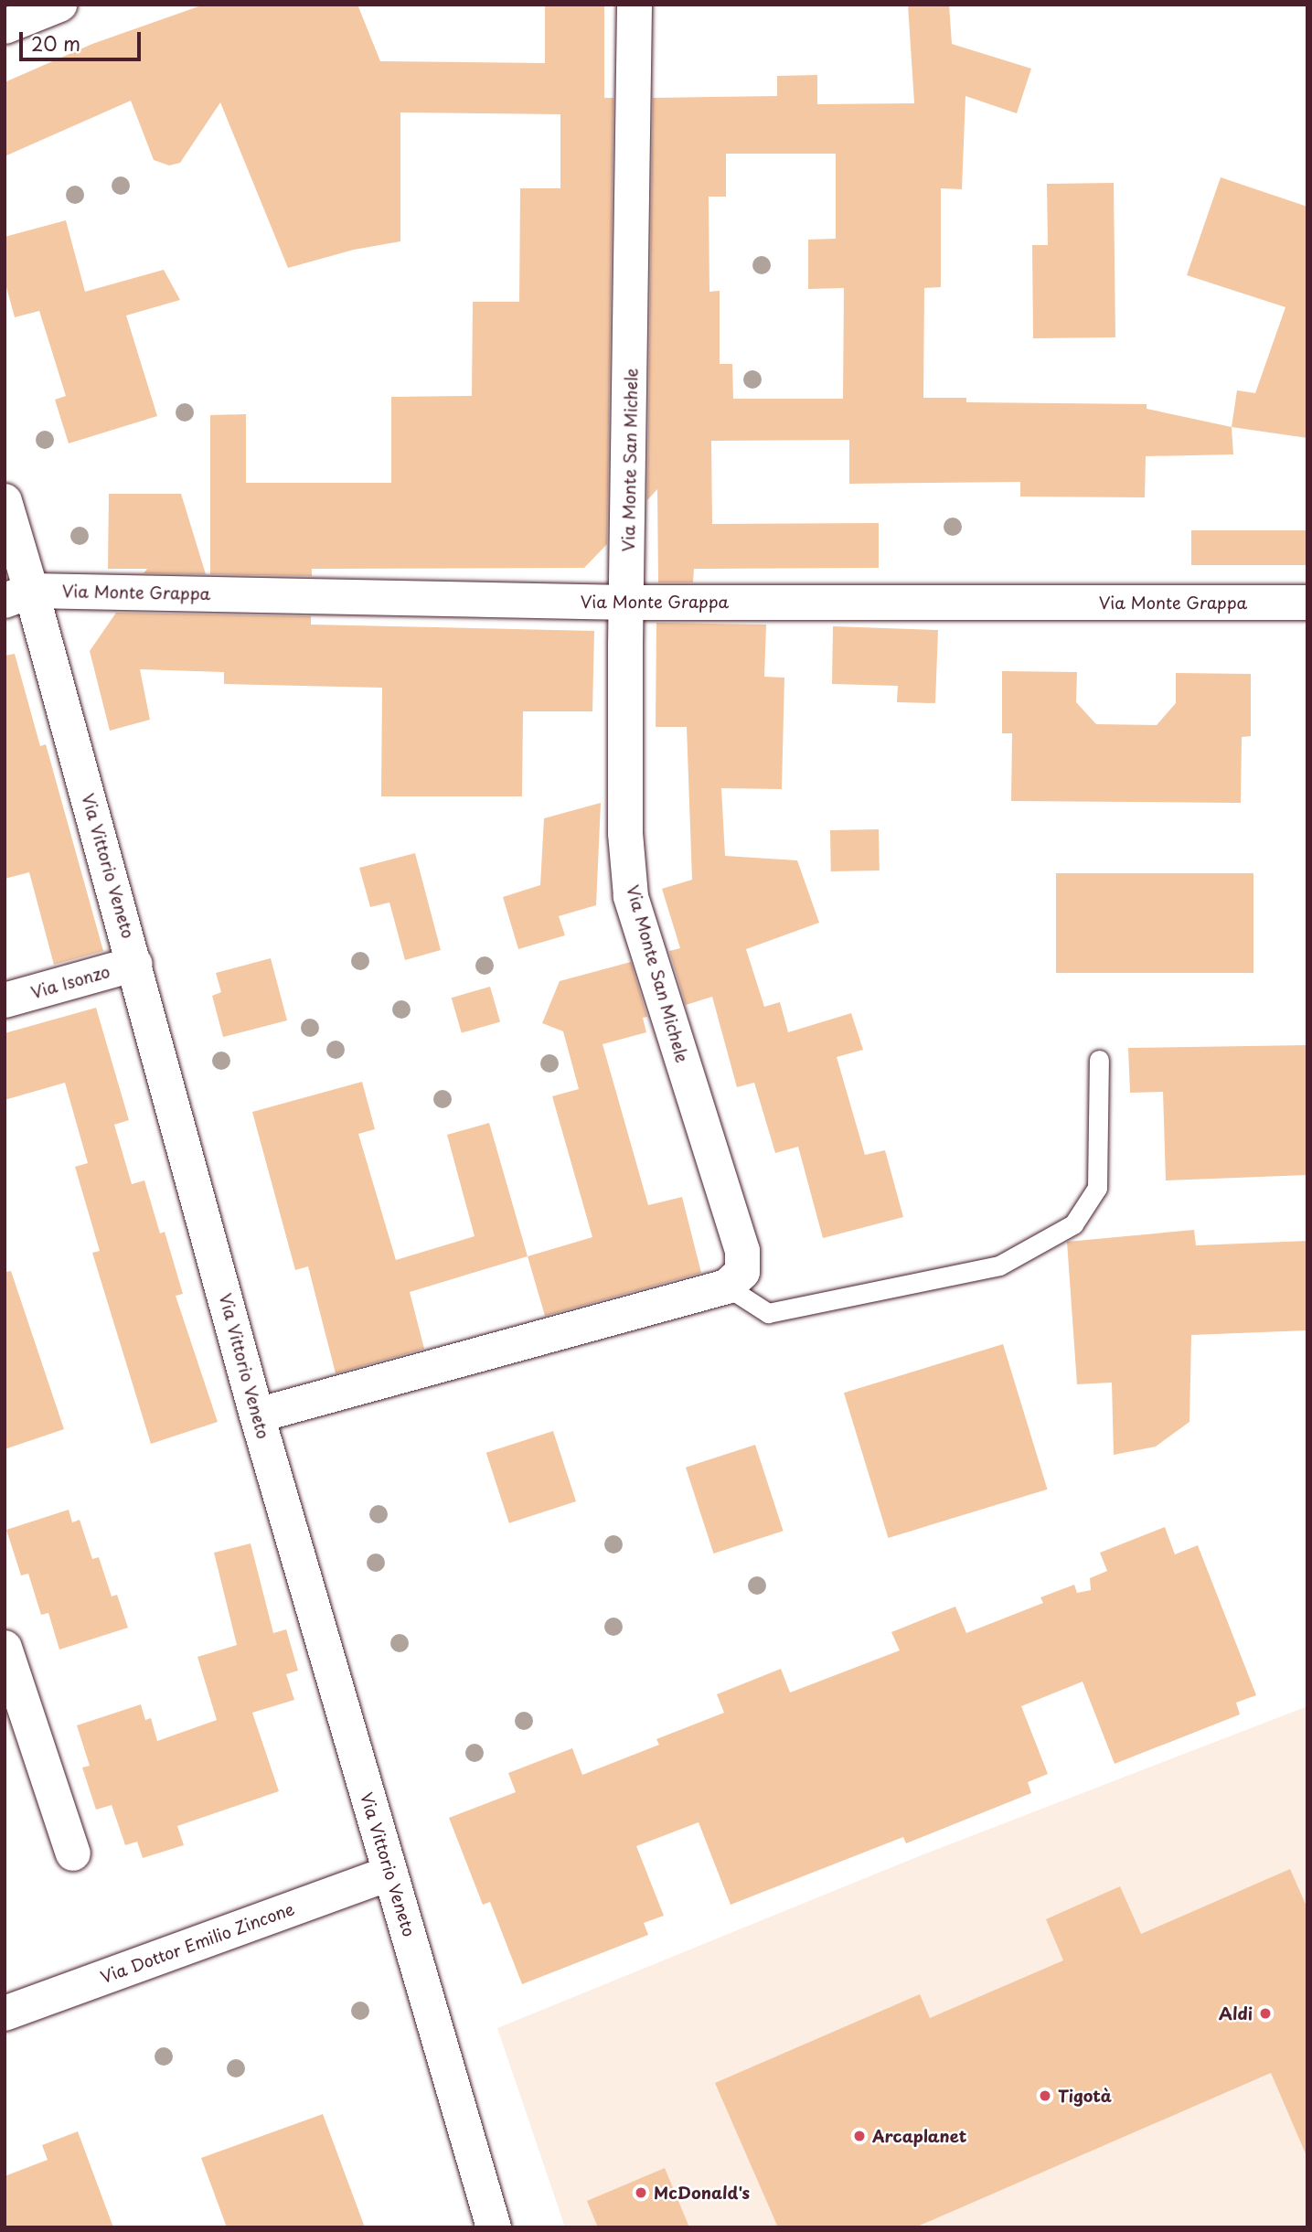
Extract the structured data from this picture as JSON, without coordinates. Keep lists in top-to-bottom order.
{
  "streets": {
    "street": [
      "Via Monte San Michele",
      "Via Monte Grappa",
      "Via Vittorio Veneto",
      "Via Isonzo",
      "Via Dottor Emilio Zincone"
    ]
  },
  "crossings": [
    ["Via Monte San Michele", "Via Monte Grappa"],
    ["Via Monte Grappa", "Via Vittorio Veneto"],
    ["Via Vittorio Veneto", "Via Isonzo"],
    ["Via Vittorio Veneto", "Via Dottor Emilio Zincone"]
  ],
  "places": [
    "Aldi",
    "Tigotà",
    "Arcaplanet",
    "McDonald's"
  ],
  "scale_bar": "20 m"
}
